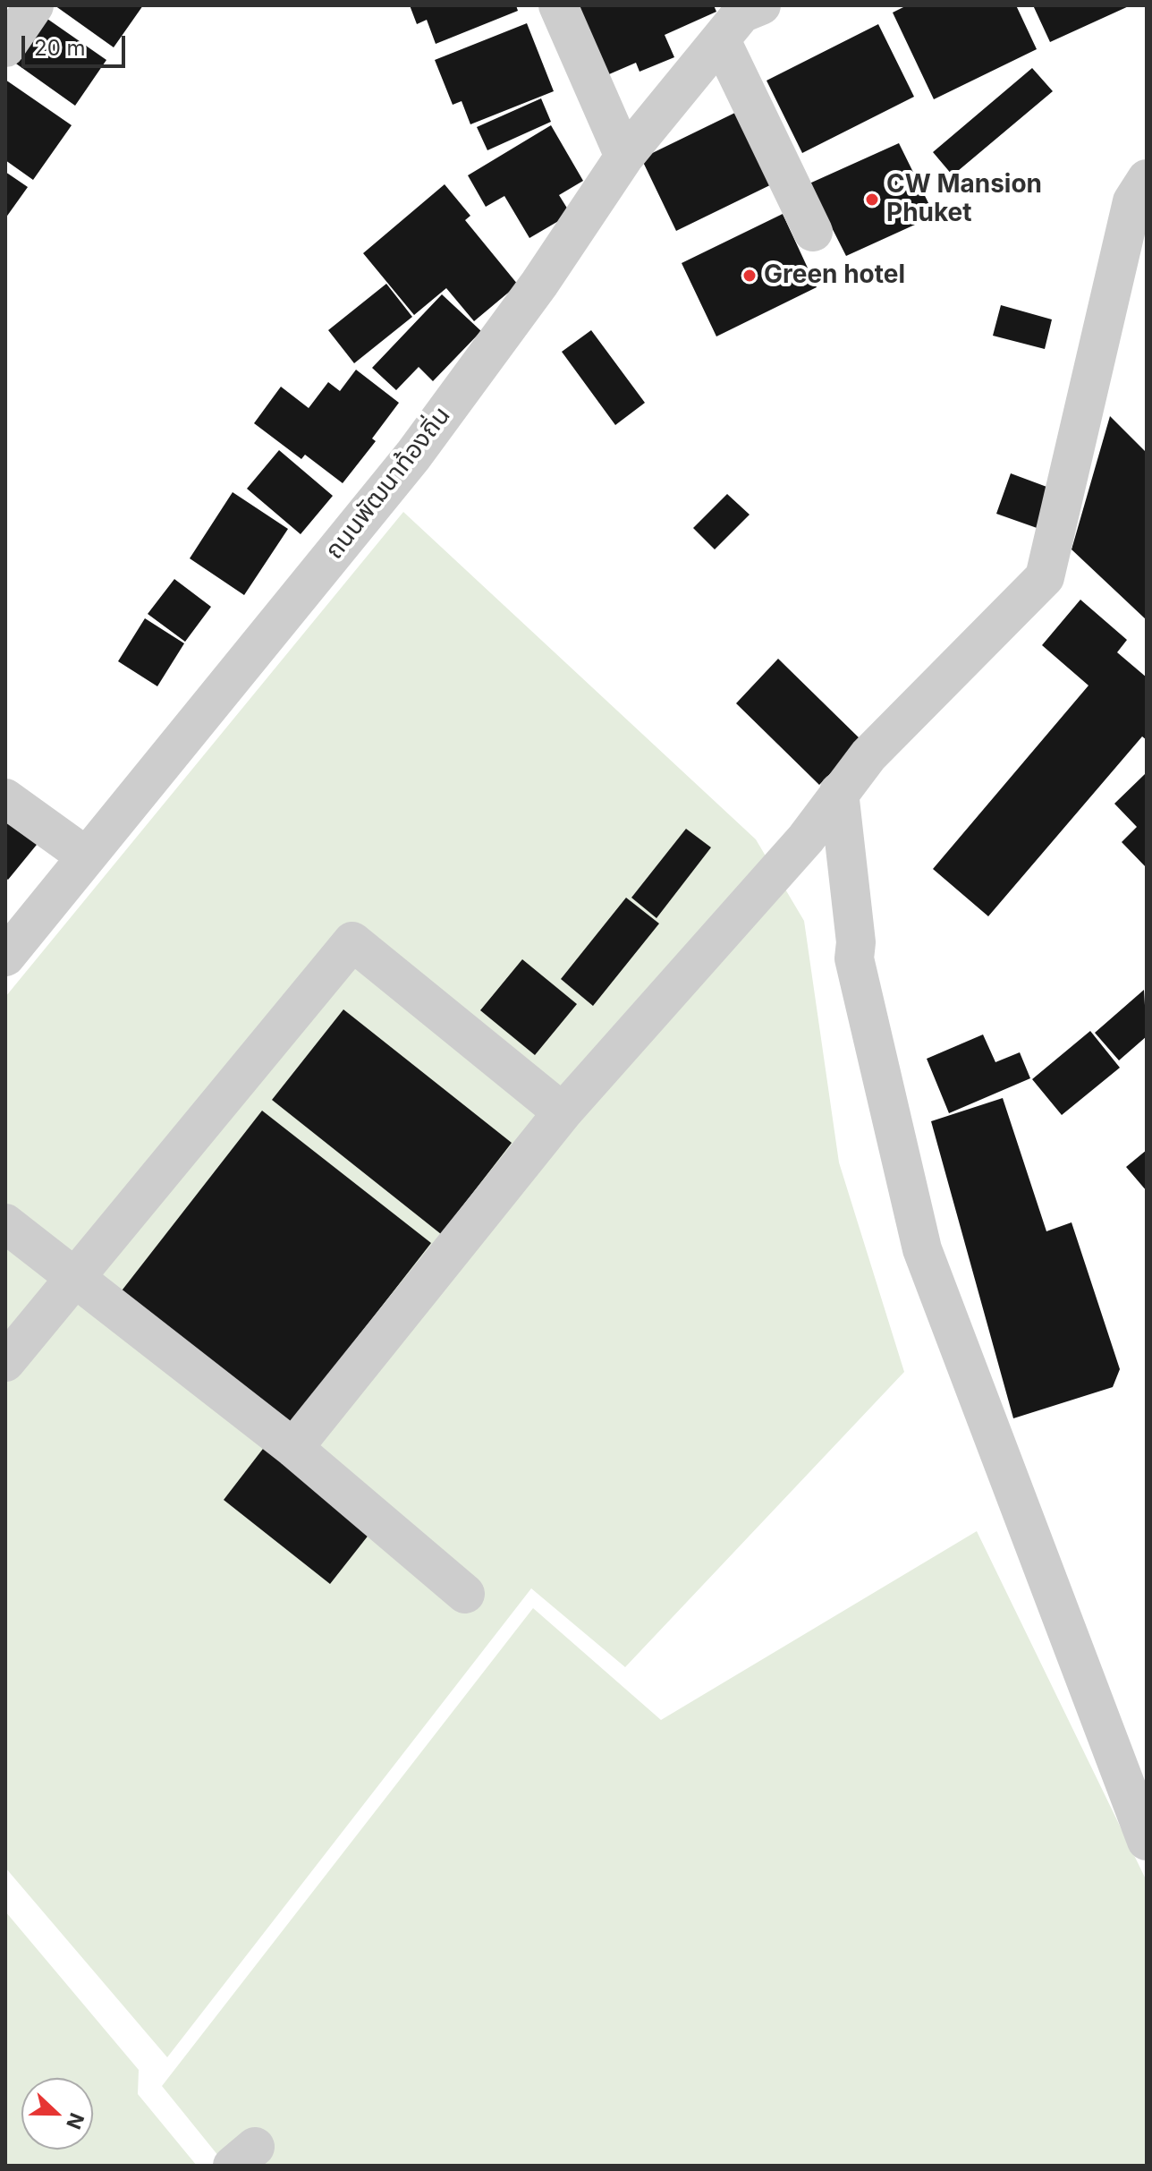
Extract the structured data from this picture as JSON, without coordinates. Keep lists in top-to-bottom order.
{
  "streets": {
    "street": ["ถนนพัฒนาท้องถิ่น"]
  },
  "places": ["CW Mansion Phuket", "Green hotel"],
  "scale_bar": "20 m",
  "north": "right"
}
